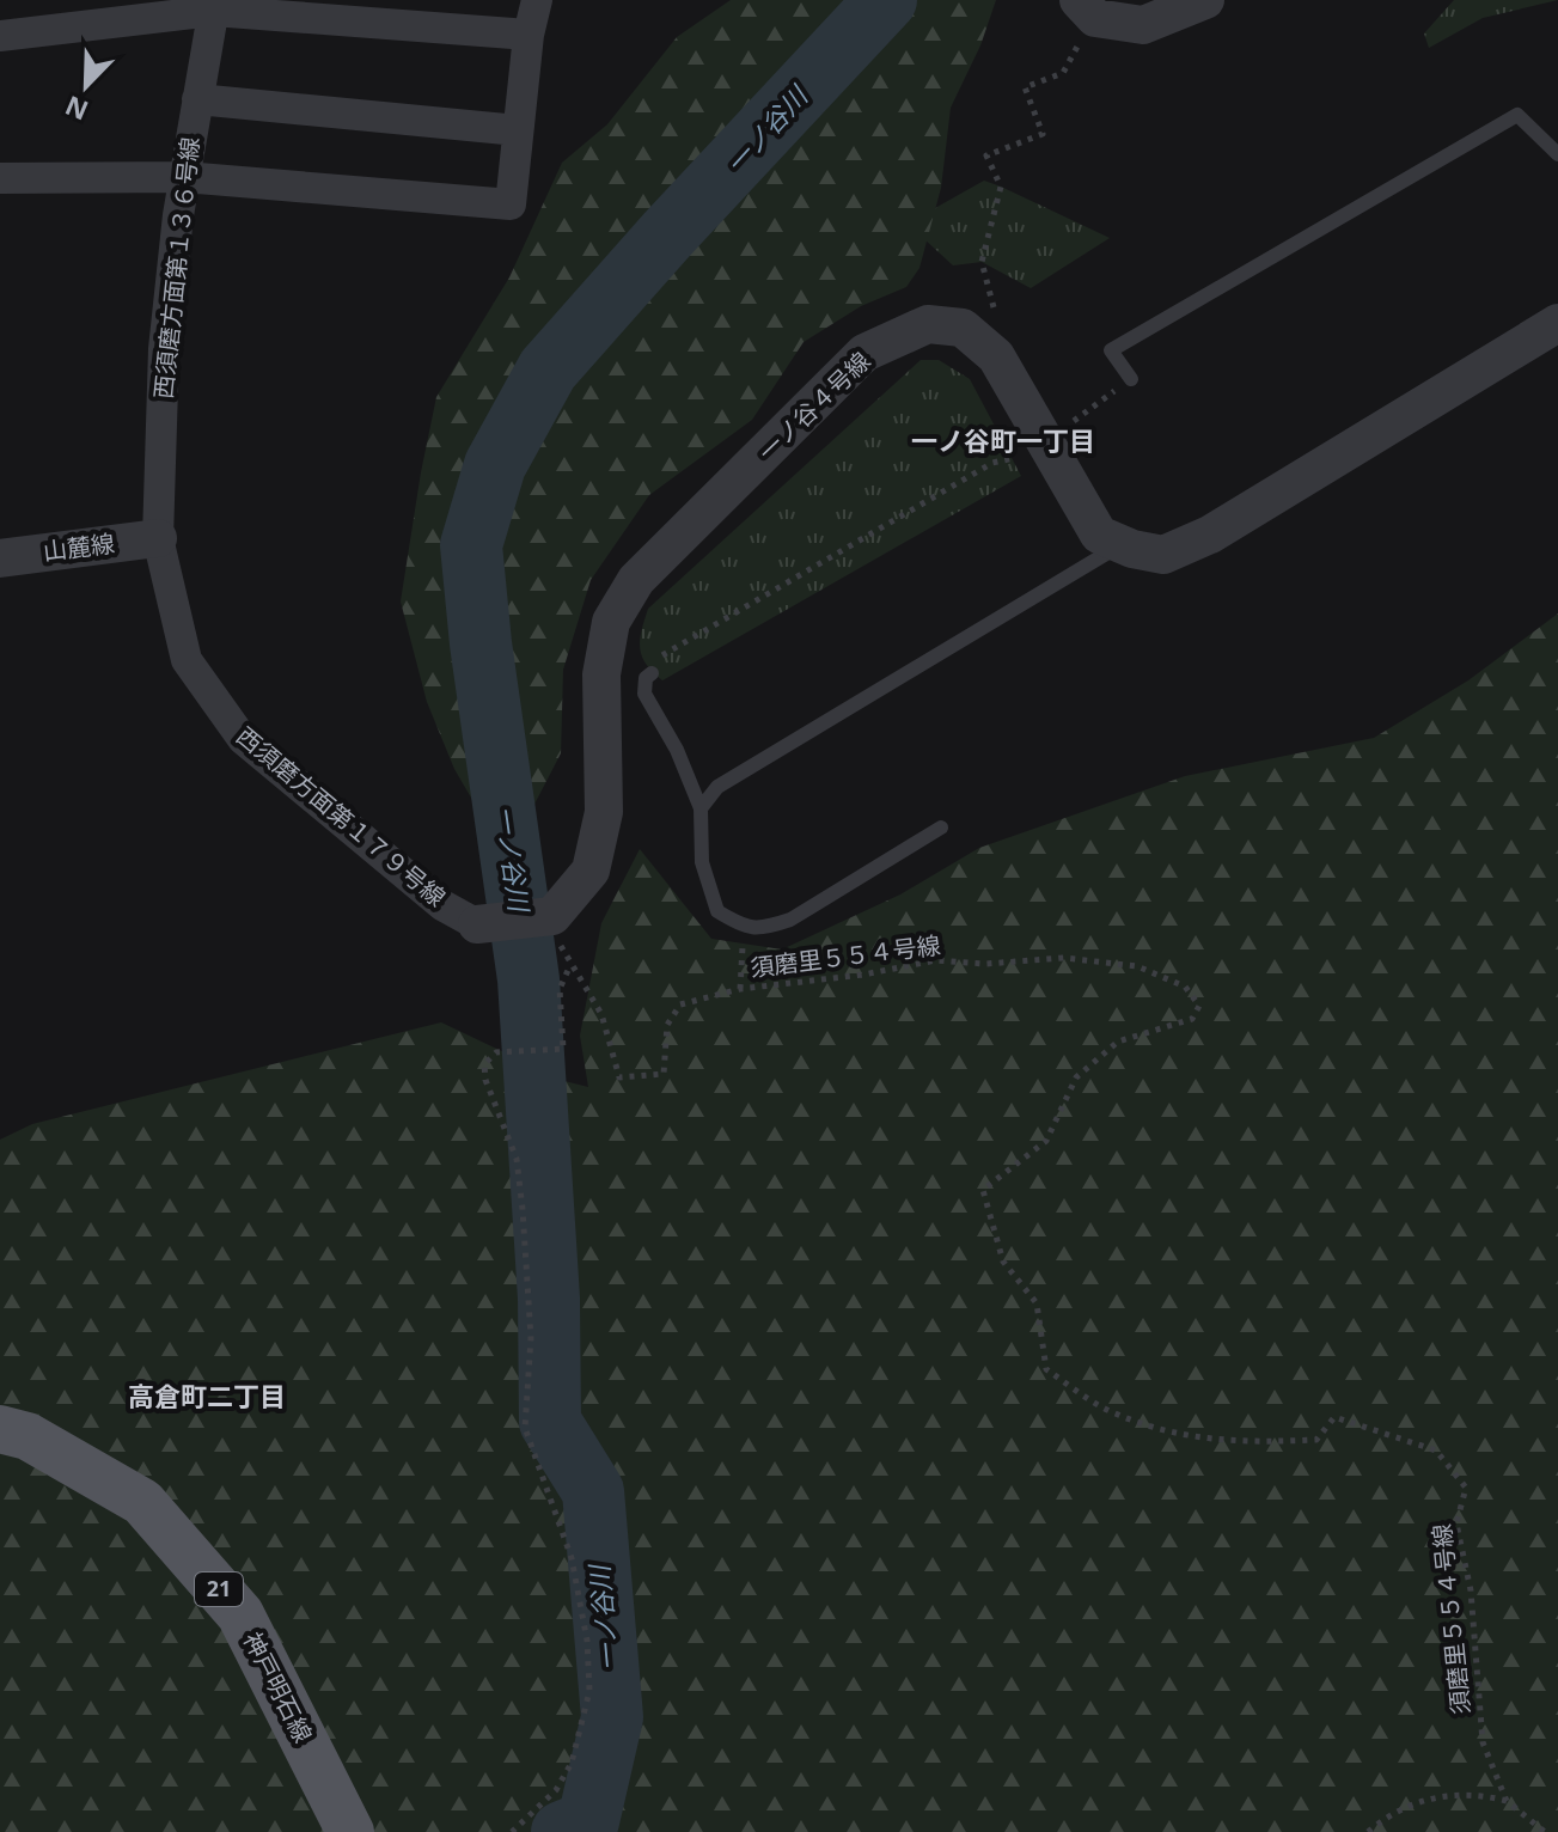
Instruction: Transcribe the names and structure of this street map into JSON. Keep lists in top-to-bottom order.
{
  "streets": {
    "main road": ["21", "神戸明石線"],
    "street": [
      "西須磨方面第１３６号線",
      "一ノ谷４号線",
      "山麓線",
      "西須磨方面第１７９号線"
    ],
    "path": ["須磨里５５４号線"]
  },
  "crossings": [
    ["西須磨方面第１３６号線", "山麓線"],
    ["西須磨方面第１３６号線", "西須磨方面第１７９号線"],
    ["一ノ谷４号線", "須磨里５５４号線"],
    ["山麓線", "西須磨方面第１７９号線"]
  ],
  "districts": ["一ノ谷町一丁目", "高倉町二丁目"],
  "water": ["一ノ谷川"],
  "north": "bottom left"
}
